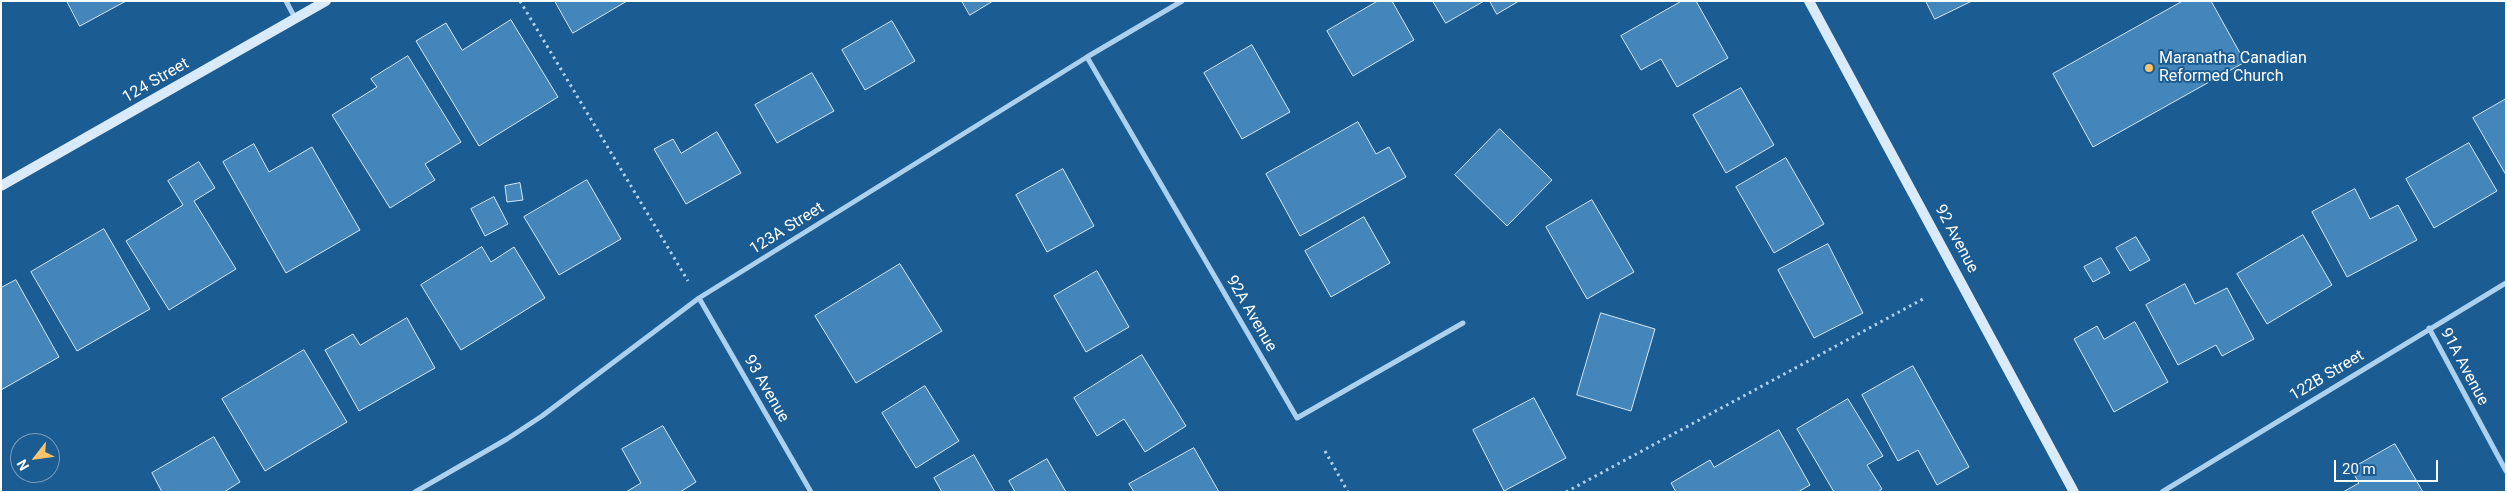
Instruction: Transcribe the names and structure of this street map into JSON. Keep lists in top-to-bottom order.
{
  "streets": {
    "street": [
      "124 Street",
      "123A Street",
      "92 Avenue",
      "92A Avenue",
      "91A Avenue",
      "122B Street",
      "93 Avenue"
    ]
  },
  "crossings": [
    ["123A Street", "92A Avenue"],
    ["123A Street", "93 Avenue"],
    ["91A Avenue", "122B Street"]
  ],
  "places": ["Maranatha Canadian Reformed Church"],
  "scale_bar": "20 m",
  "north": "bottom left"
}
